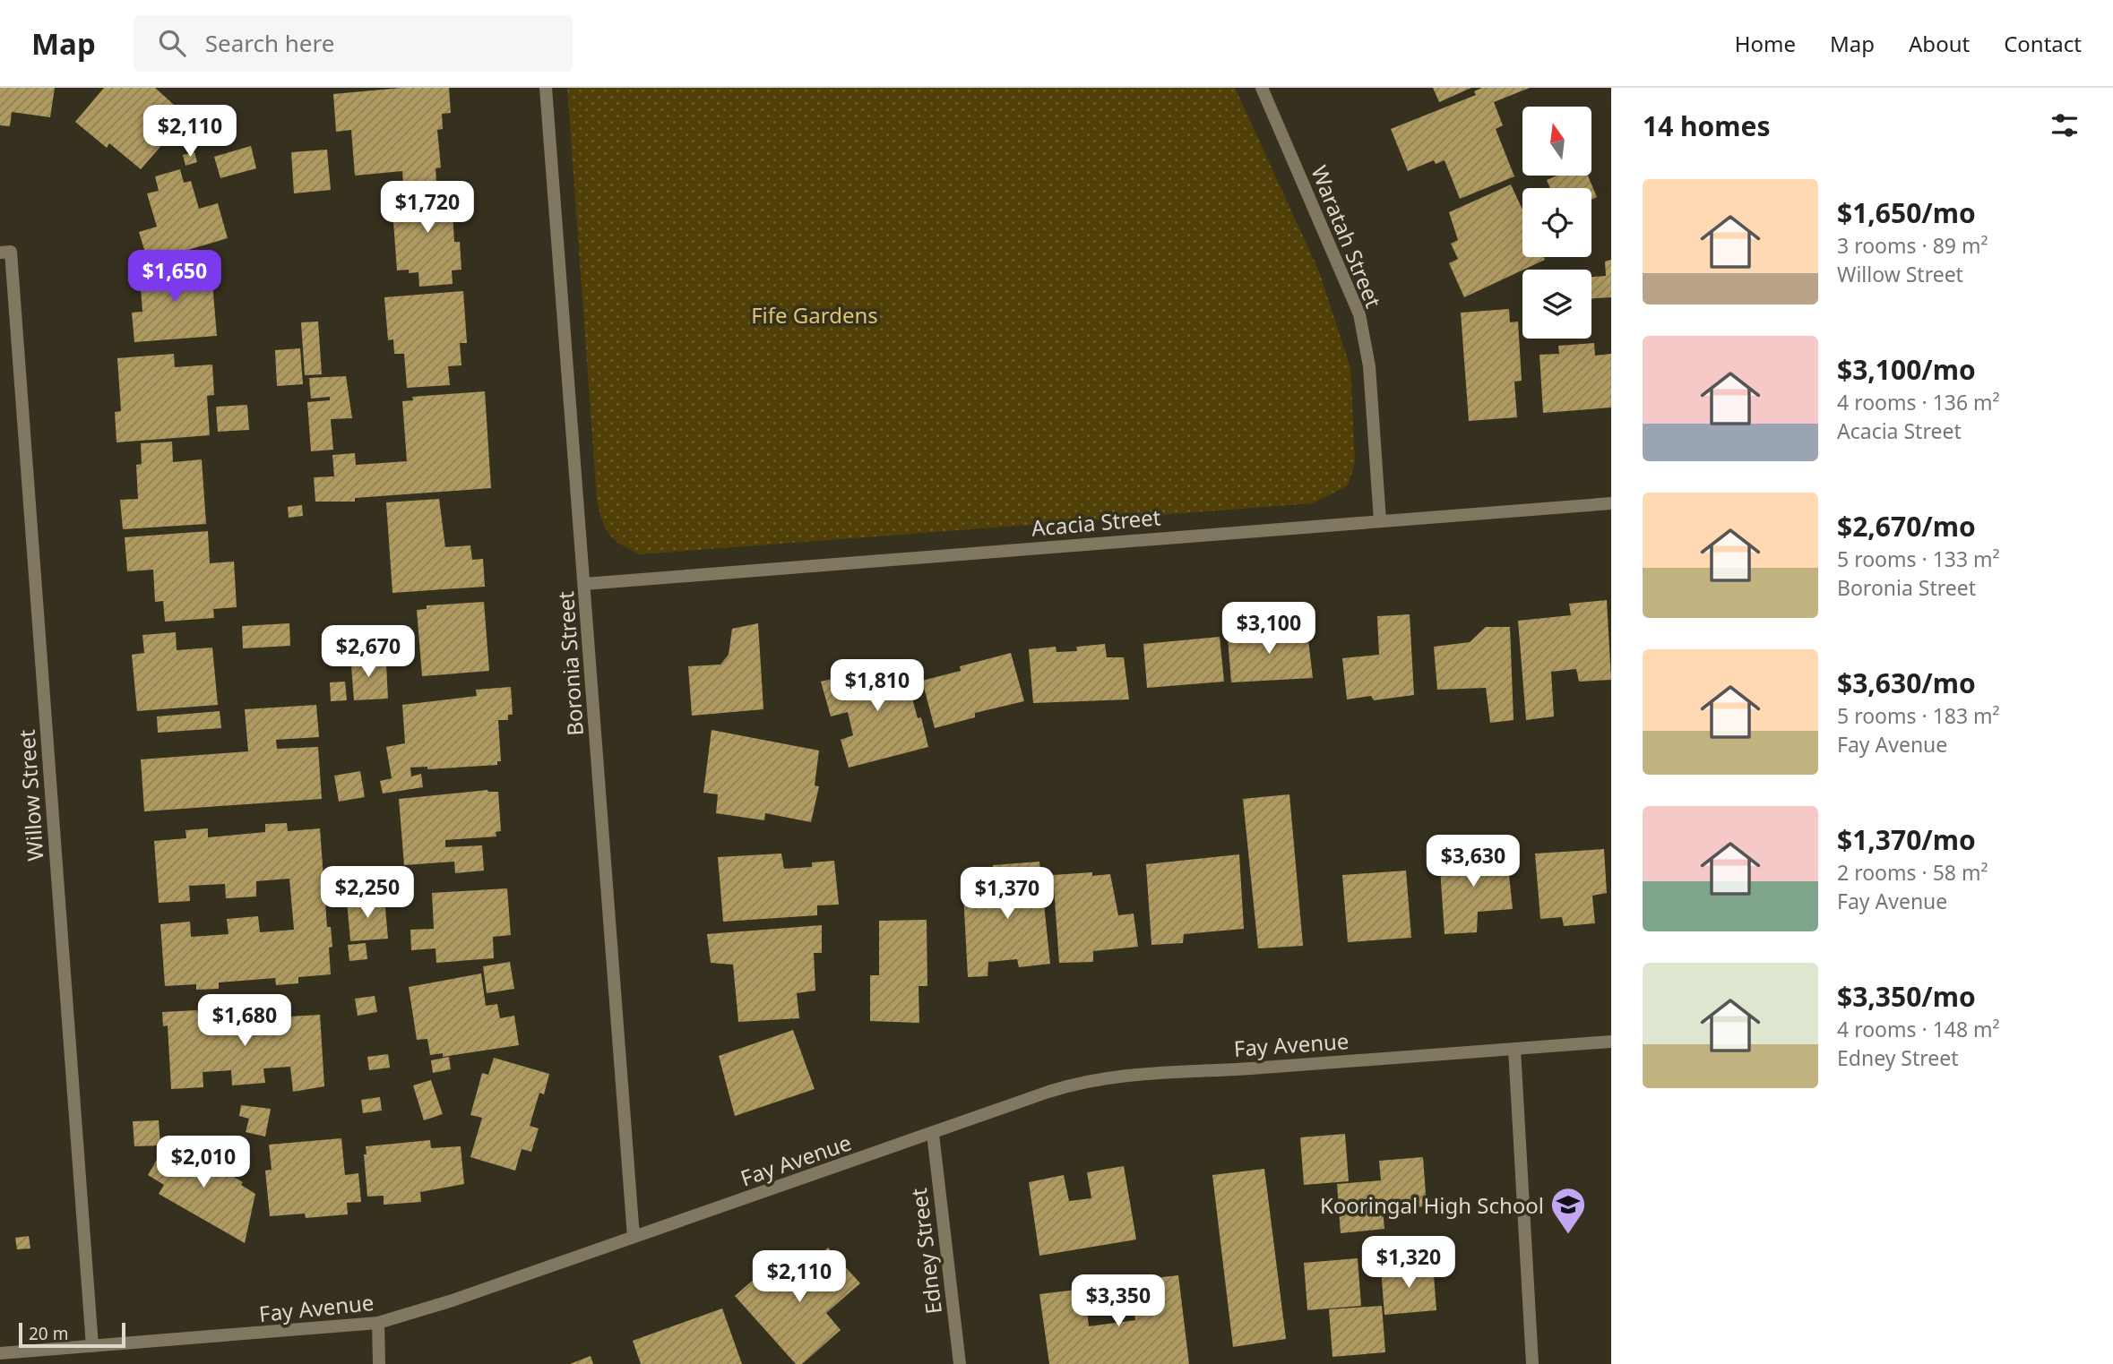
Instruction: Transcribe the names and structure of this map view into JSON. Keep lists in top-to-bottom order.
{
  "streets": {
    "street": [
      "Waratah Street",
      "Acacia Street",
      "Boronia Street",
      "Willow Street",
      "Fay Avenue",
      "Edney Street"
    ]
  },
  "crossings": [
    ["Waratah Street", "Acacia Street"],
    ["Acacia Street", "Boronia Street"],
    ["Boronia Street", "Fay Avenue"],
    ["Willow Street", "Fay Avenue"],
    ["Fay Avenue", "Edney Street"]
  ],
  "parks": ["Fife Gardens"],
  "places": {
    "school or university": ["Kooringal High School"]
  },
  "scale_bar": "20 m",
  "north": "top",
  "page": {
    "header": "Map",
    "search": "Search here",
    "nav": [
      "Home",
      "Map",
      "About",
      "Contact"
    ],
    "heading": "14 homes",
    "price": [
      "$2,110",
      "$1,720",
      "$1,650",
      "$3,100",
      "$2,670",
      "$1,810",
      "$3,630",
      "$2,250",
      "$1,370",
      "$1,680",
      "$2,010",
      "$1,320",
      "$2,110",
      "$3,350"
    ],
    "list": [
      {
        "name": "$1,650/mo",
        "note": "3 rooms · 89 m² · Willow Street"
      },
      {
        "name": "$3,100/mo",
        "note": "4 rooms · 136 m² · Acacia Street"
      },
      {
        "name": "$2,670/mo",
        "note": "5 rooms · 133 m² · Boronia Street"
      },
      {
        "name": "$3,630/mo",
        "note": "5 rooms · 183 m² · Fay Avenue"
      },
      {
        "name": "$1,370/mo",
        "note": "2 rooms · 58 m² · Fay Avenue"
      },
      {
        "name": "$3,350/mo",
        "note": "4 rooms · 148 m² · Edney Street"
      }
    ],
    "scale": "20 m"
  }
}
